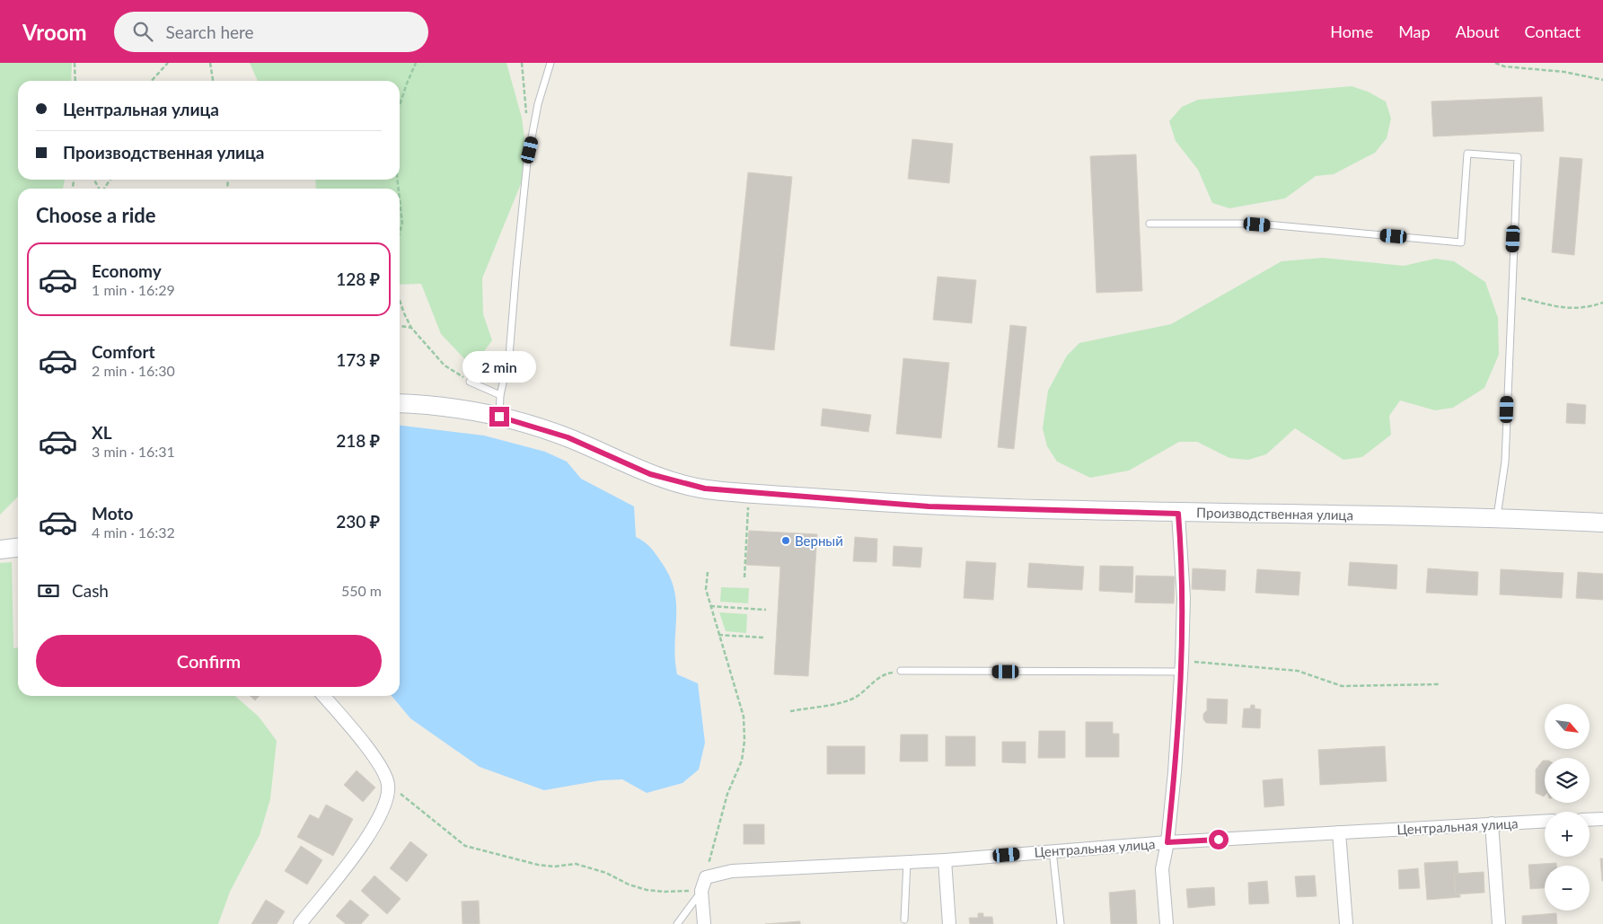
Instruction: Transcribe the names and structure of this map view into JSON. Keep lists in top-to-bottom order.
{
  "streets": {
    "street": ["Производственная улица", "Центральная улица"]
  },
  "places": ["Верный"],
  "north": "bottom right",
  "page": {
    "header": "Vroom",
    "search": "Search here",
    "nav": [
      "Home",
      "Map",
      "About",
      "Contact"
    ],
    "banner": ["Центральная улица", "Производственная улица"],
    "heading": "Choose a ride",
    "list": [
      {
        "name": "Economy",
        "note": "1 min · 16:29",
        "value": "128 ₽"
      },
      {
        "name": "Comfort",
        "note": "2 min · 16:30",
        "value": "173 ₽"
      },
      {
        "name": "XL",
        "note": "3 min · 16:31",
        "value": "218 ₽"
      },
      {
        "name": "Moto",
        "note": "4 min · 16:32",
        "value": "230 ₽"
      }
    ],
    "bubble": "2 min",
    "pay": ["Cash", "550 m"],
    "buttons": "Confirm",
    "map_buttons": ["+", "−"]
  }
}
